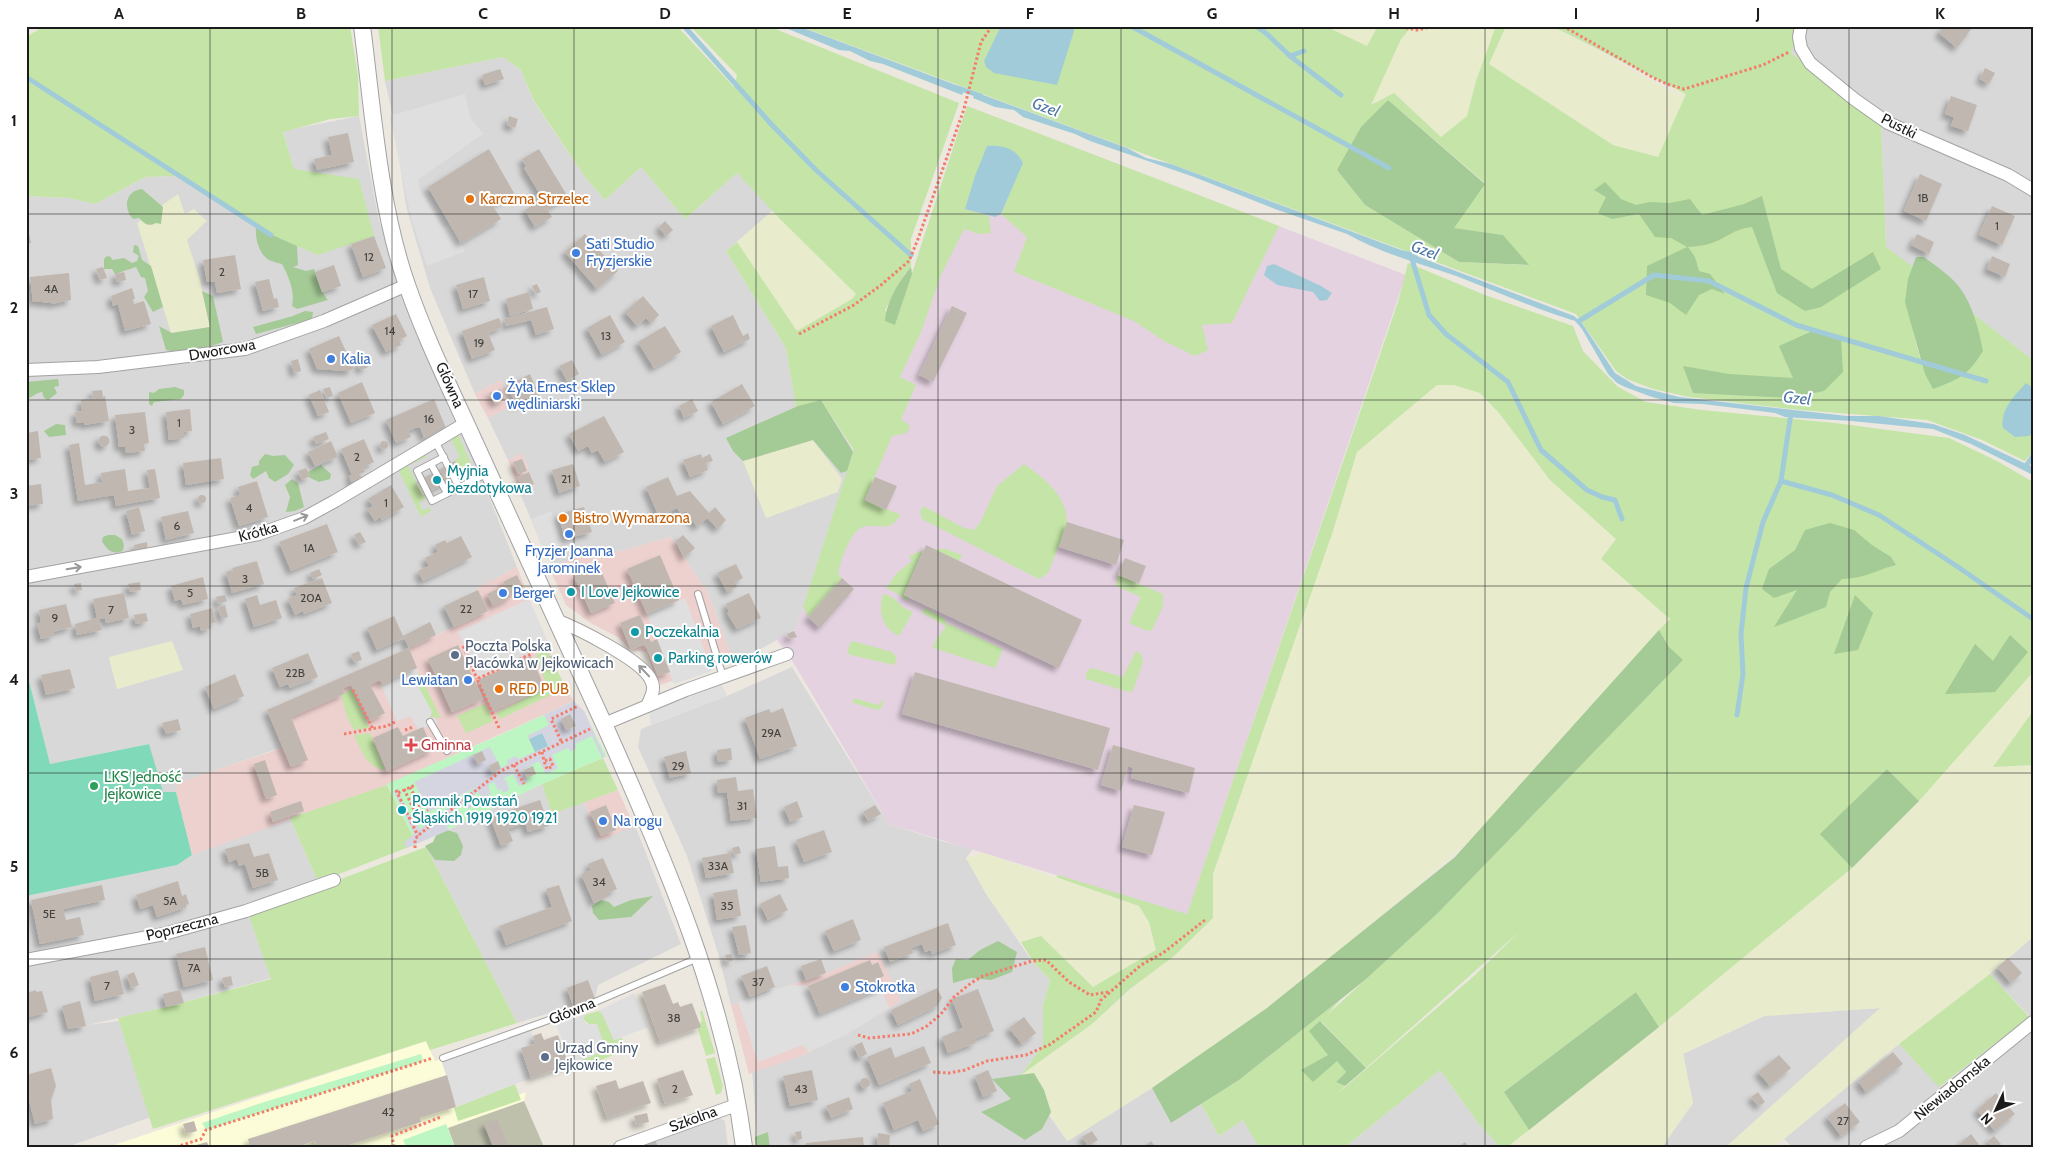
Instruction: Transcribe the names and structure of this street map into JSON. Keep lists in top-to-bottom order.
{
  "streets": {
    "street": [
      "Pustki",
      "Dworcowa",
      "Główna",
      "Krótka",
      "Poprzeczna",
      "Niewiadomska",
      "Szkolna"
    ]
  },
  "crossings": [
    ["Dworcowa", "Główna"],
    ["Główna", "Krótka"],
    ["Główna", "Szkolna"]
  ],
  "one_way": ["Krótka"],
  "water": ["Gzel"],
  "places": {
    "other": [
      "Karczma Strzelec",
      "Sati Studio Fryzjerskie",
      "Kalia",
      "Żyła Ernest Sklep wędliniarski",
      "Myjnia bezdotykowa",
      "Bistro Wymarzona",
      "Fryzjer Joanna Jarominek",
      "I Love Jejkowice",
      "Berger",
      "Poczekalnia",
      "Poczta Polska Placówka w Jejkowicach",
      "Parking rowerów",
      "Lewiatan",
      "RED PUB",
      "LKS Jedność Jejkowice",
      "Pomnik Powstań Śląskich 1919 1920 1921",
      "Na rogu",
      "Stokrotka",
      "Urząd Gminy Jejkowice"
    ],
    "health": ["Gminna"]
  },
  "house_numbers": [
    "1B",
    "1",
    "12",
    "2",
    "4A",
    "17",
    "14",
    "13",
    "19",
    "16",
    "1",
    "3",
    "2",
    "21",
    "1",
    "4",
    "6",
    "1A",
    "3",
    "5",
    "20A",
    "22",
    "7",
    "9",
    "22B",
    "29A",
    "29",
    "31",
    "33A",
    "5B",
    "34",
    "5A",
    "35",
    "5E",
    "7A",
    "37",
    "7",
    "38",
    "2",
    "43",
    "42",
    "27"
  ],
  "north": "bottom left",
  "grid": {
    "columns": [
      "A",
      "B",
      "C",
      "D",
      "E",
      "F",
      "G",
      "H",
      "I",
      "J",
      "K"
    ],
    "rows": [
      "1",
      "2",
      "3",
      "4",
      "5",
      "6"
    ]
  }
}
